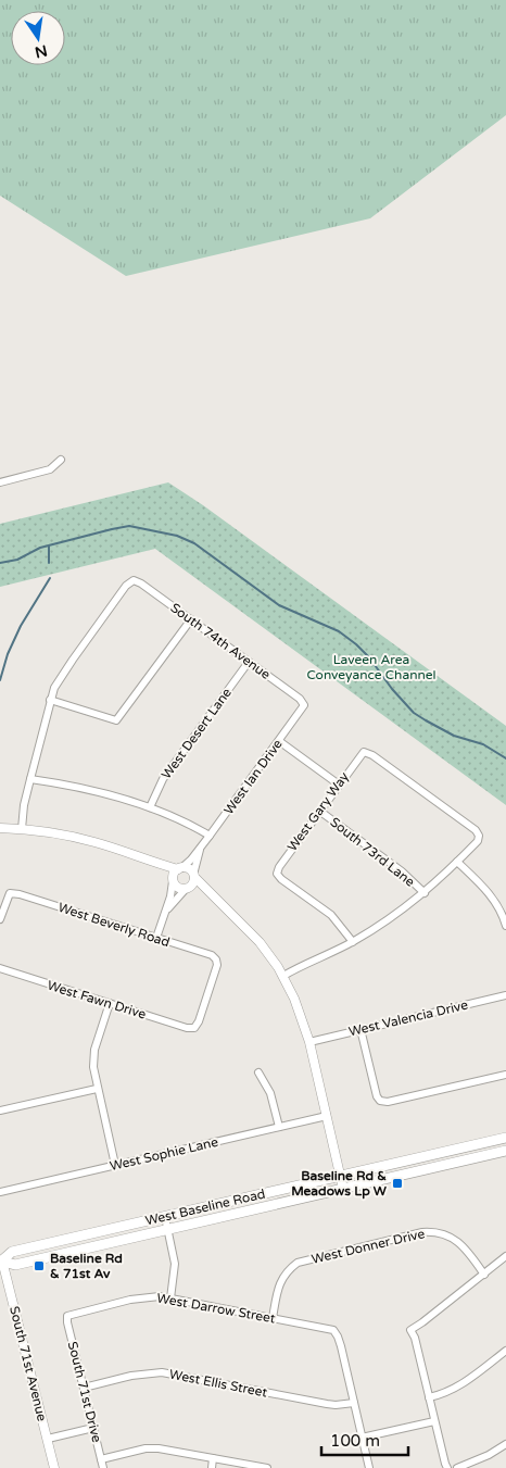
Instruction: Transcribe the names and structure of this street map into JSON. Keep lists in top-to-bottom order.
{
  "streets": {
    "main road": ["West Baseline Road"],
    "street": [
      "South 74th Avenue",
      "West Desert Lane",
      "West Ian Drive",
      "West Gary Way",
      "South 73rd Lane",
      "West Beverly Road",
      "West Fawn Drive",
      "West Valencia Drive",
      "West Sophie Lane",
      "West Donner Drive",
      "West Darrow Street",
      "South 71st Avenue",
      "West Ellis Street",
      "South 71st Drive"
    ]
  },
  "crossings": [
    ["South 74th Avenue", "West Desert Lane"],
    ["South 74th Avenue", "West Ian Drive"],
    ["West Gary Way", "South 73rd Lane"],
    ["West Beverly Road", "West Fawn Drive"],
    ["West Baseline Road", "South 71st Avenue"],
    ["West Donner Drive", "West Darrow Street"],
    ["West Darrow Street", "West Ellis Street"],
    ["West Darrow Street", "South 71st Drive"],
    ["West Ellis Street", "South 71st Drive"]
  ],
  "parks": ["Laveen Area Conveyance Channel"],
  "places": {
    "transit": ["Baseline Rd & Meadows Lp W", "Baseline Rd & 71st Av"]
  },
  "scale_bar": "100 m",
  "north": "bottom"
}
